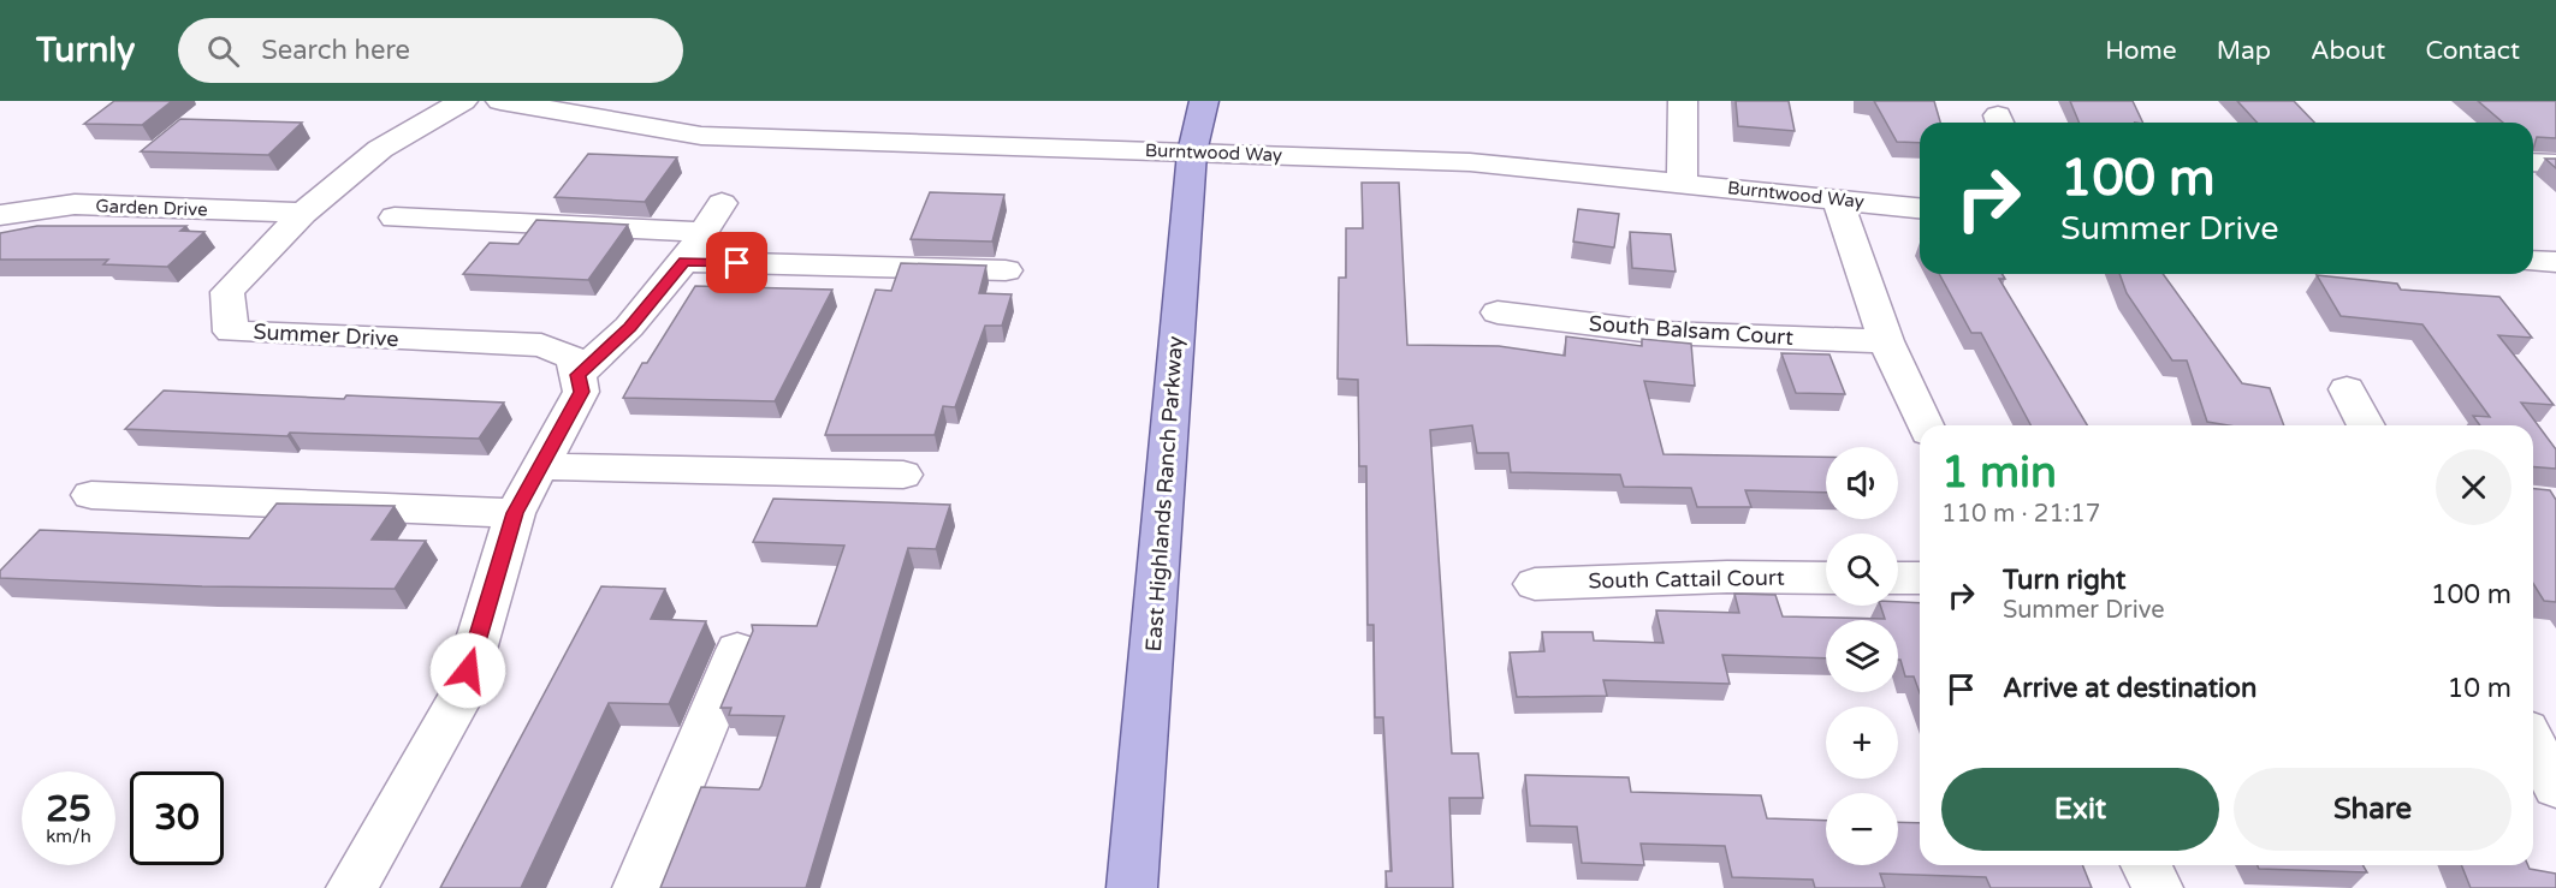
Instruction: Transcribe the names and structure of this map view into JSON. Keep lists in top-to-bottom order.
{
  "streets": {
    "main road": ["East Highlands Ranch Parkway"],
    "street": [
      "Burntwood Way",
      "Garden Drive",
      "South Balsam Court",
      "Summer Drive",
      "South Cattail Court"
    ]
  },
  "crossings": [
    ["Burntwood Way", "East Highlands Ranch Parkway"],
    ["Garden Drive", "Summer Drive"]
  ],
  "page": {
    "header": "Turnly",
    "search": "Search here",
    "nav": [
      "Home",
      "Map",
      "About",
      "Contact"
    ],
    "turn": ["100 m", "Summer Drive"],
    "heading": ["1 min", "110 m · 21:17"],
    "map_buttons": ["+", "−"],
    "list": [
      {
        "name": "Turn right",
        "note": "Summer Drive",
        "value": "100 m"
      },
      {
        "name": "Arrive at destination",
        "value": "10 m"
      }
    ],
    "buttons": ["Exit", "Share"],
    "speed": "25 km/h",
    "limit": "30"
  }
}
